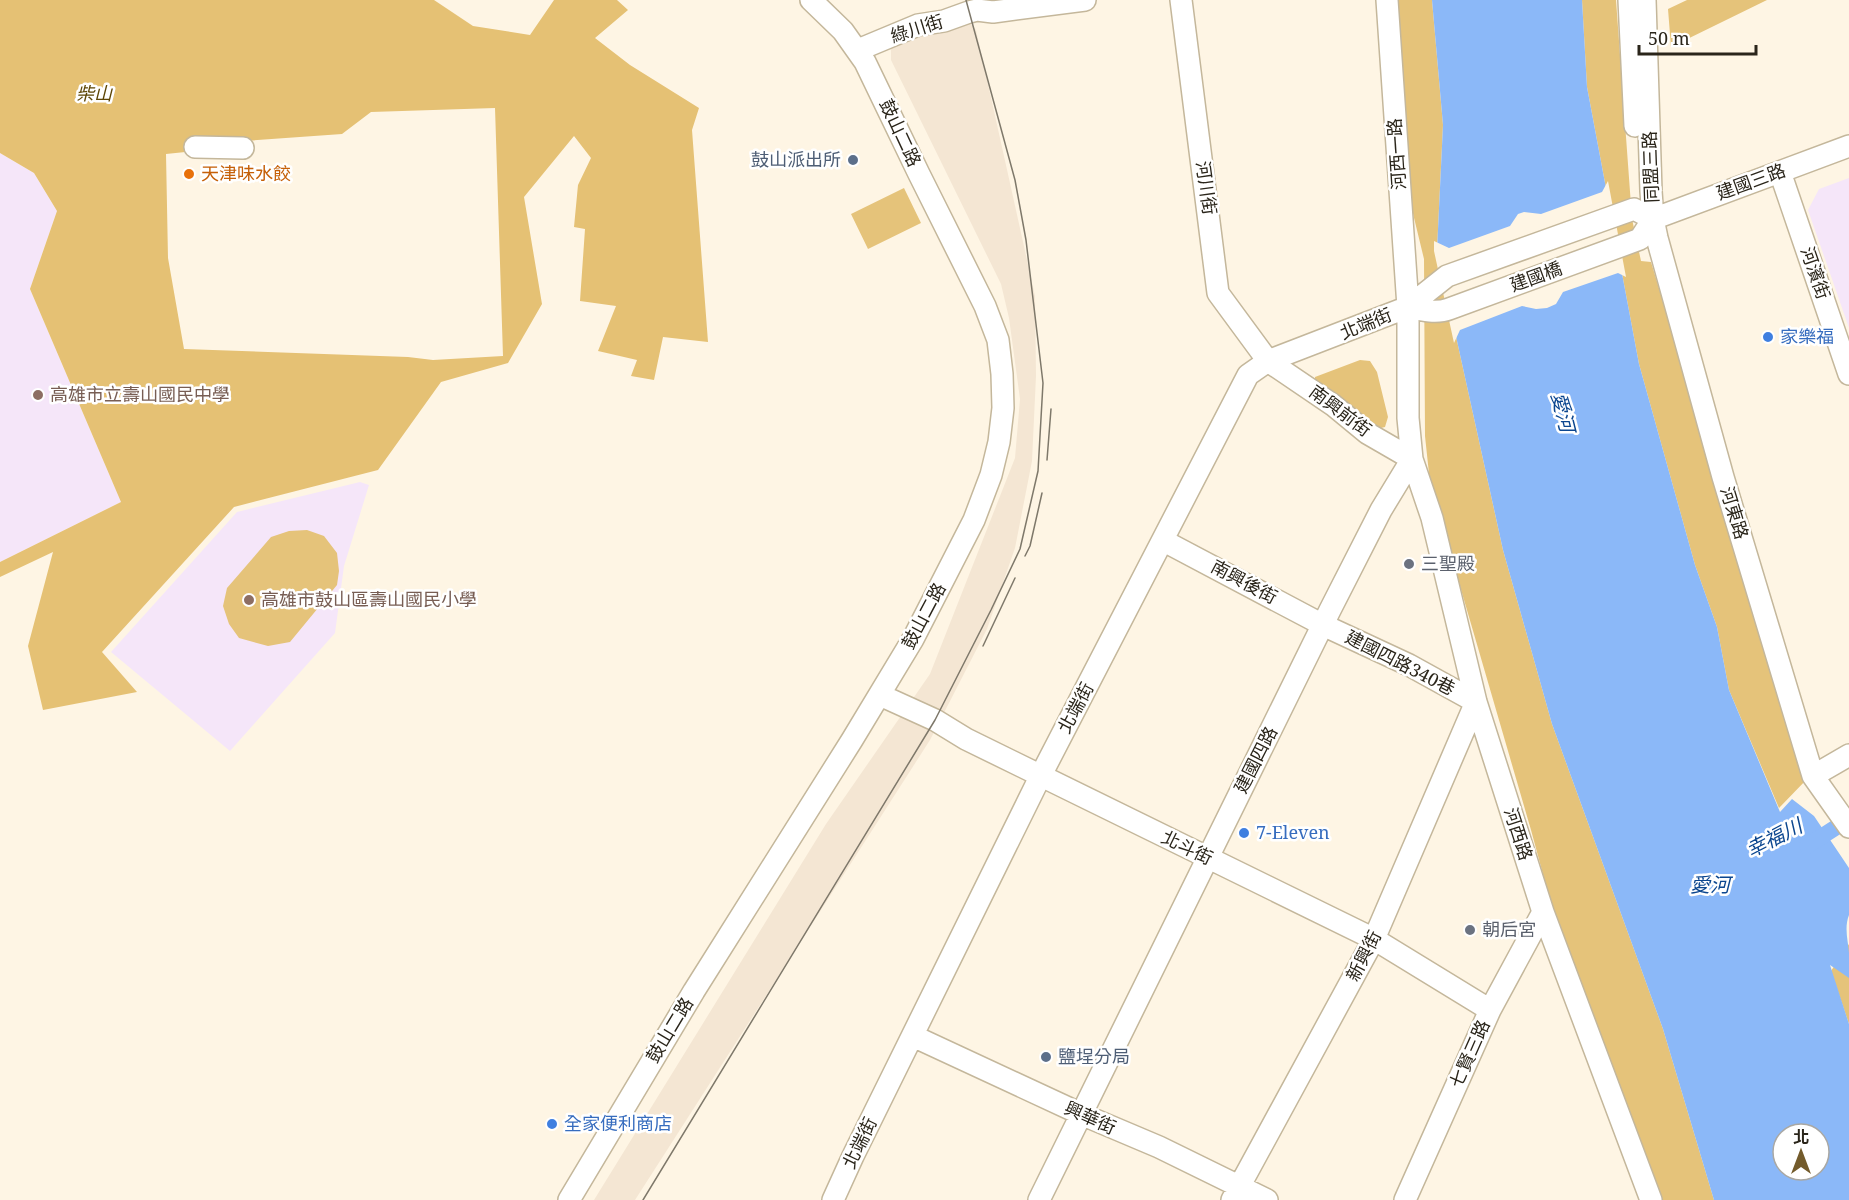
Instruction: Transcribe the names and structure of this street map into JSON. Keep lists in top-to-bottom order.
{
  "streets": {
    "street": [
      "綠川街",
      "鼓山二路",
      "河西一路",
      "同盟三路",
      "建國三路",
      "河川街",
      "河濱街",
      "建國橋",
      "北端街",
      "南興前街",
      "河東路",
      "南興後街",
      "建國四路340巷",
      "建國四路",
      "河西路",
      "北斗街",
      "新興街",
      "七賢三路",
      "興華街"
    ]
  },
  "crossings": [
    ["綠川街", "鼓山二路"],
    ["鼓山二路", "北斗街"],
    ["河西一路", "建國橋"],
    ["河西一路", "北端街"],
    ["同盟三路", "建國三路"],
    ["同盟三路", "建國橋"],
    ["同盟三路", "河東路"],
    ["建國三路", "河濱街"],
    ["建國三路", "建國橋"],
    ["建國三路", "河東路"],
    ["河川街", "北端街"],
    ["河川街", "南興前街"],
    ["建國橋", "北端街"],
    ["建國橋", "河東路"],
    ["北端街", "南興前街"],
    ["北端街", "南興後街"],
    ["北端街", "北斗街"],
    ["北端街", "興華街"],
    ["南興前街", "建國四路"],
    ["南興前街", "河西路"],
    ["南興後街", "建國四路340巷"],
    ["南興後街", "建國四路"],
    ["建國四路340巷", "建國四路"],
    ["建國四路340巷", "河西路"],
    ["建國四路340巷", "新興街"],
    ["建國四路", "河西路"],
    ["建國四路", "北斗街"],
    ["建國四路", "興華街"],
    ["河西路", "新興街"],
    ["河西路", "七賢三路"],
    ["北斗街", "新興街"],
    ["北斗街", "七賢三路"],
    ["新興街", "興華街"]
  ],
  "water": ["愛河", "幸福川"],
  "parks": ["柴山"],
  "places": [
    "鼓山派出所",
    "天津味水餃",
    "家樂福",
    "高雄市立壽山國民中學",
    "三聖殿",
    "高雄市鼓山區壽山國民小學",
    "7-Eleven",
    "朝后宮",
    "鹽埕分局",
    "全家便利商店"
  ],
  "scale_bar": "50 m",
  "north": "top"
}
